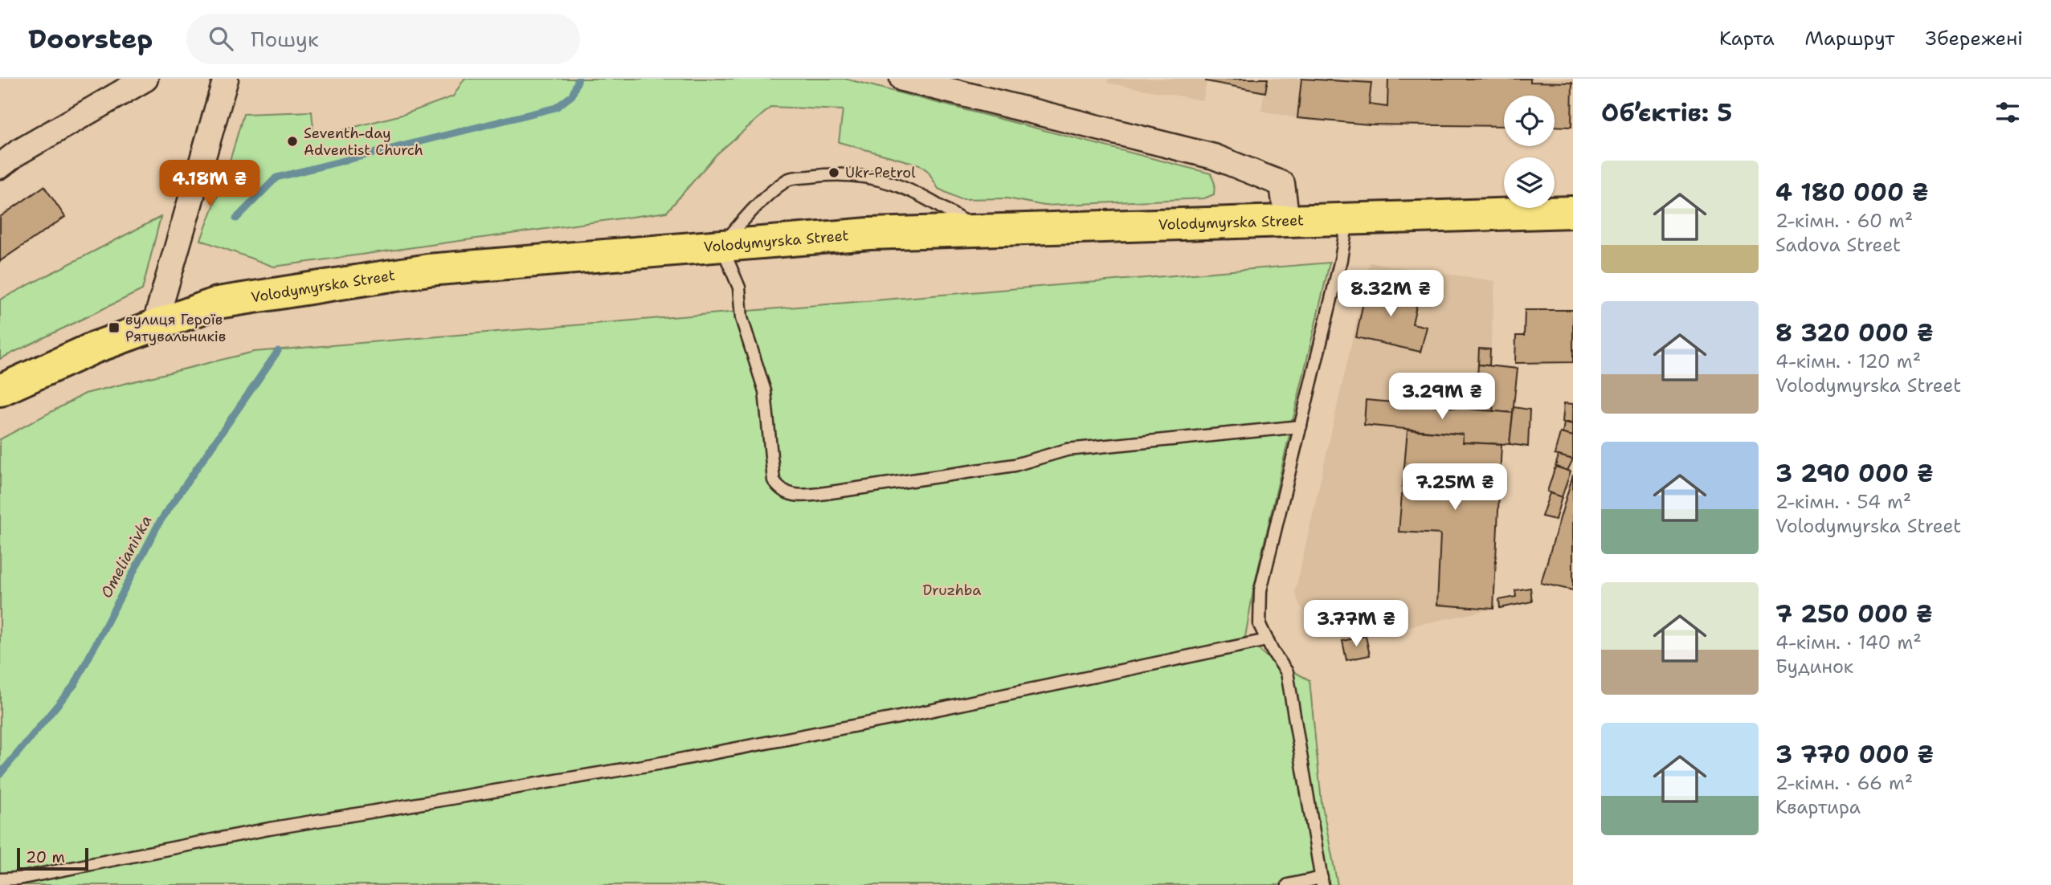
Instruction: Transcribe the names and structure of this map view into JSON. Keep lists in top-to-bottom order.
{
  "streets": {
    "main road": ["Volodymyrska Street"]
  },
  "water": ["Omelianivka"],
  "parks": ["Druzhba"],
  "places": {
    "other": ["Seventh-day Adventist Church", "Ukr-Petrol"],
    "transit": ["вулиця Героїв Рятувальників"]
  },
  "scale_bar": "20 m",
  "page": {
    "header": "Doorstep",
    "search": "Пошук",
    "nav": ["Карта", "Маршрут", "Збережені"],
    "heading": "Об’єктів: 5",
    "list": [
      {
        "name": "4 180 000 ₴",
        "note": "2-кімн. · 60 m² · Sadova Street"
      },
      {
        "name": "8 320 000 ₴",
        "note": "4-кімн. · 120 m² · Volodymyrska Street"
      },
      {
        "name": "3 290 000 ₴",
        "note": "2-кімн. · 54 m² · Volodymyrska Street"
      },
      {
        "name": "7 250 000 ₴",
        "note": "4-кімн. · 140 m² · Будинок"
      },
      {
        "name": "3 770 000 ₴",
        "note": "2-кімн. · 66 m² · Квартира"
      }
    ],
    "price": [
      "4.18M ₴",
      "8.32M ₴",
      "3.29M ₴",
      "7.25M ₴",
      "3.77M ₴"
    ],
    "scale": "20 m"
  }
}
